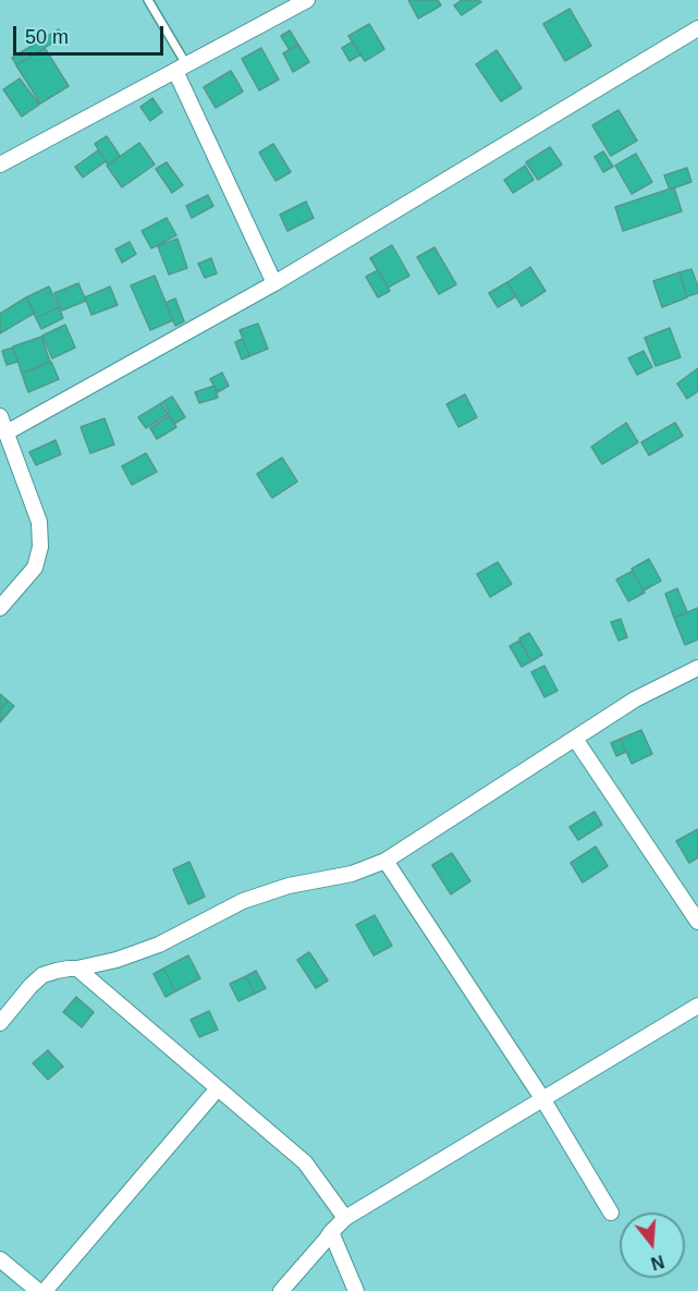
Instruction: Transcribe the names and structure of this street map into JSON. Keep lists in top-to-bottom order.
{
  "scale_bar": "50 m",
  "north": "bottom"
}
